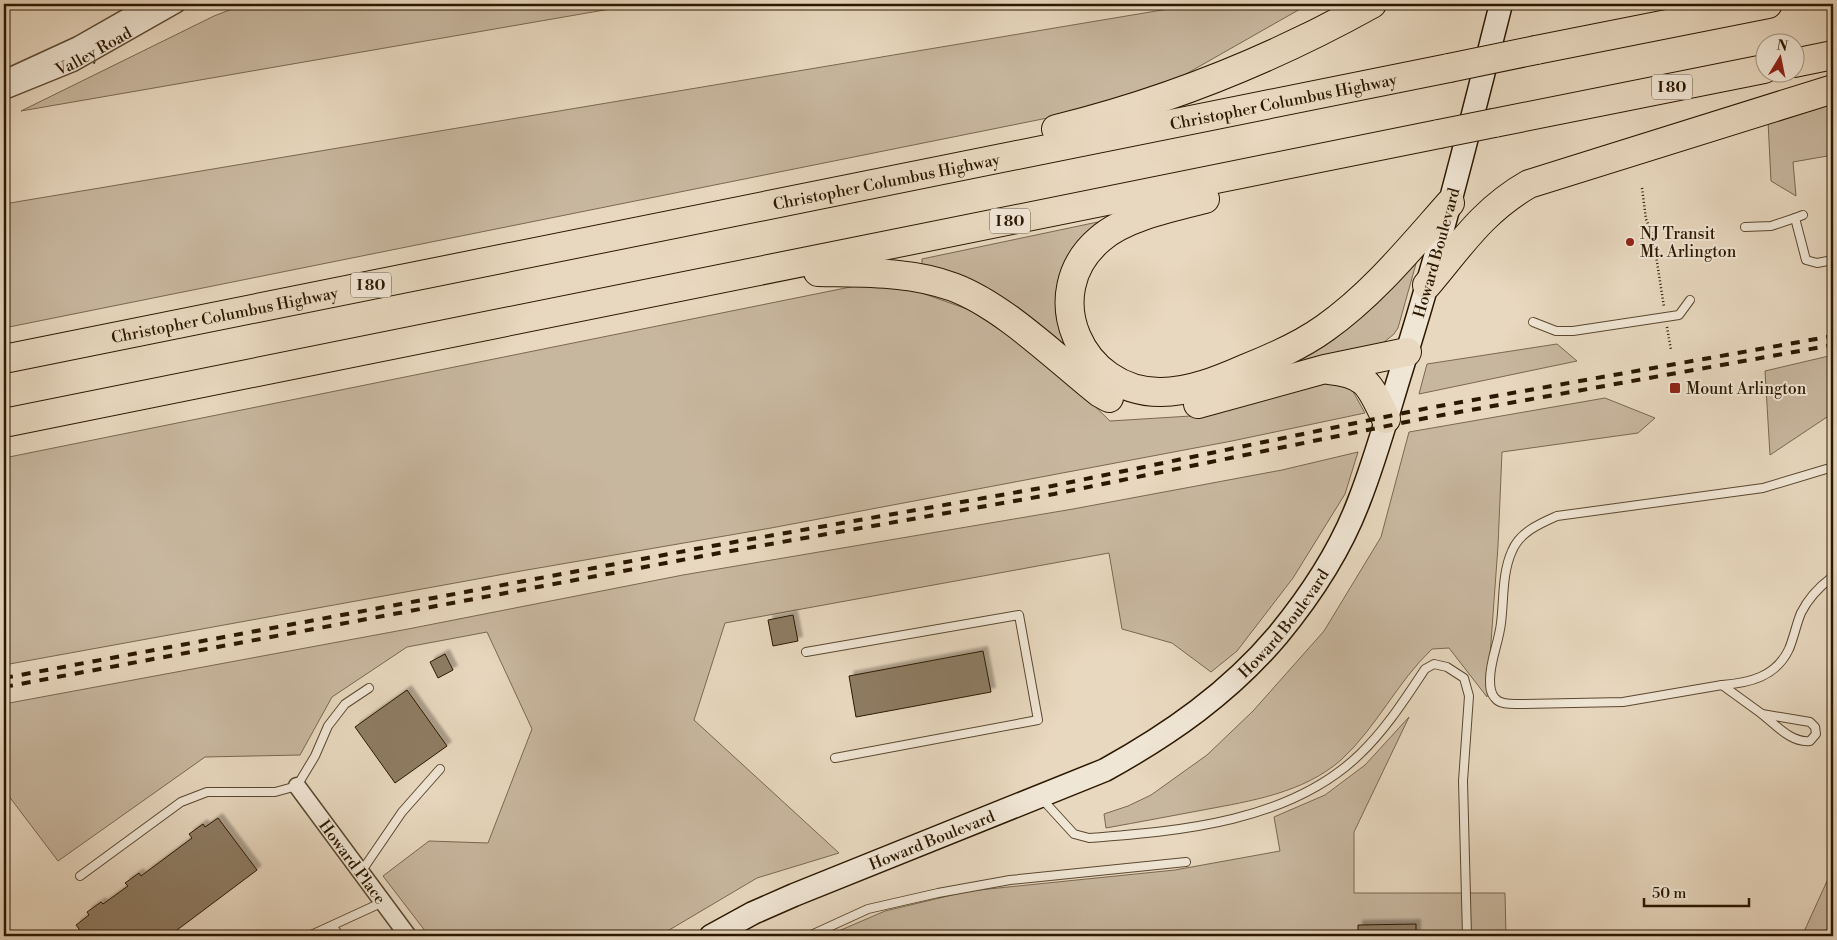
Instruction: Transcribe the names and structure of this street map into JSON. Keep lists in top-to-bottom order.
{
  "streets": {
    "highway": ["I 80", "Christopher Columbus Highway"],
    "main road": ["Howard Boulevard"],
    "street": ["Valley Road", "Howard Place"]
  },
  "places": {
    "other": ["NJ Transit Mt. Arlington"],
    "transit": ["Mount Arlington"]
  },
  "scale_bar": "50 m",
  "north": "top"
}
